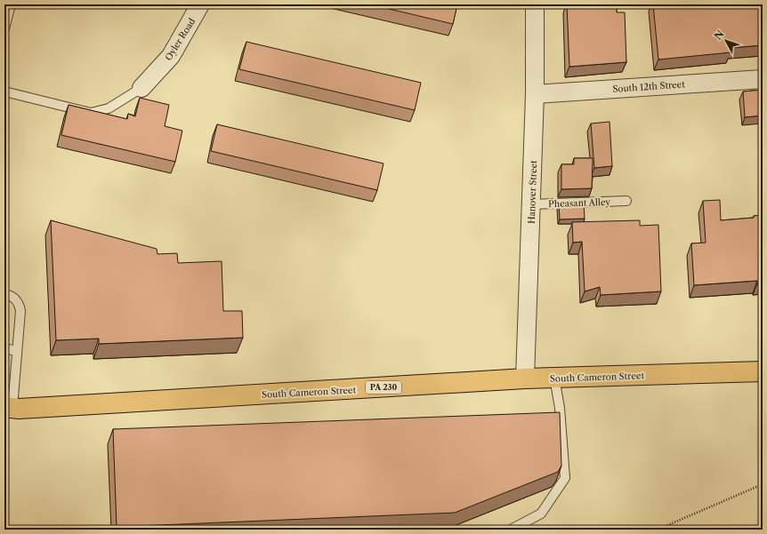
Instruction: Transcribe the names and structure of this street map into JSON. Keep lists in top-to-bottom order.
{
  "streets": {
    "main road": ["South Cameron Street", "PA 230"],
    "street": ["Oyler Road", "South 12th Street", "Hanover Street"],
    "lane": ["Pheasant Alley"]
  },
  "crossings": [
    ["South 12th Street", "Hanover Street"],
    ["Hanover Street", "Pheasant Alley"],
    ["Hanover Street", "South Cameron Street"]
  ],
  "north": "top left"
}
